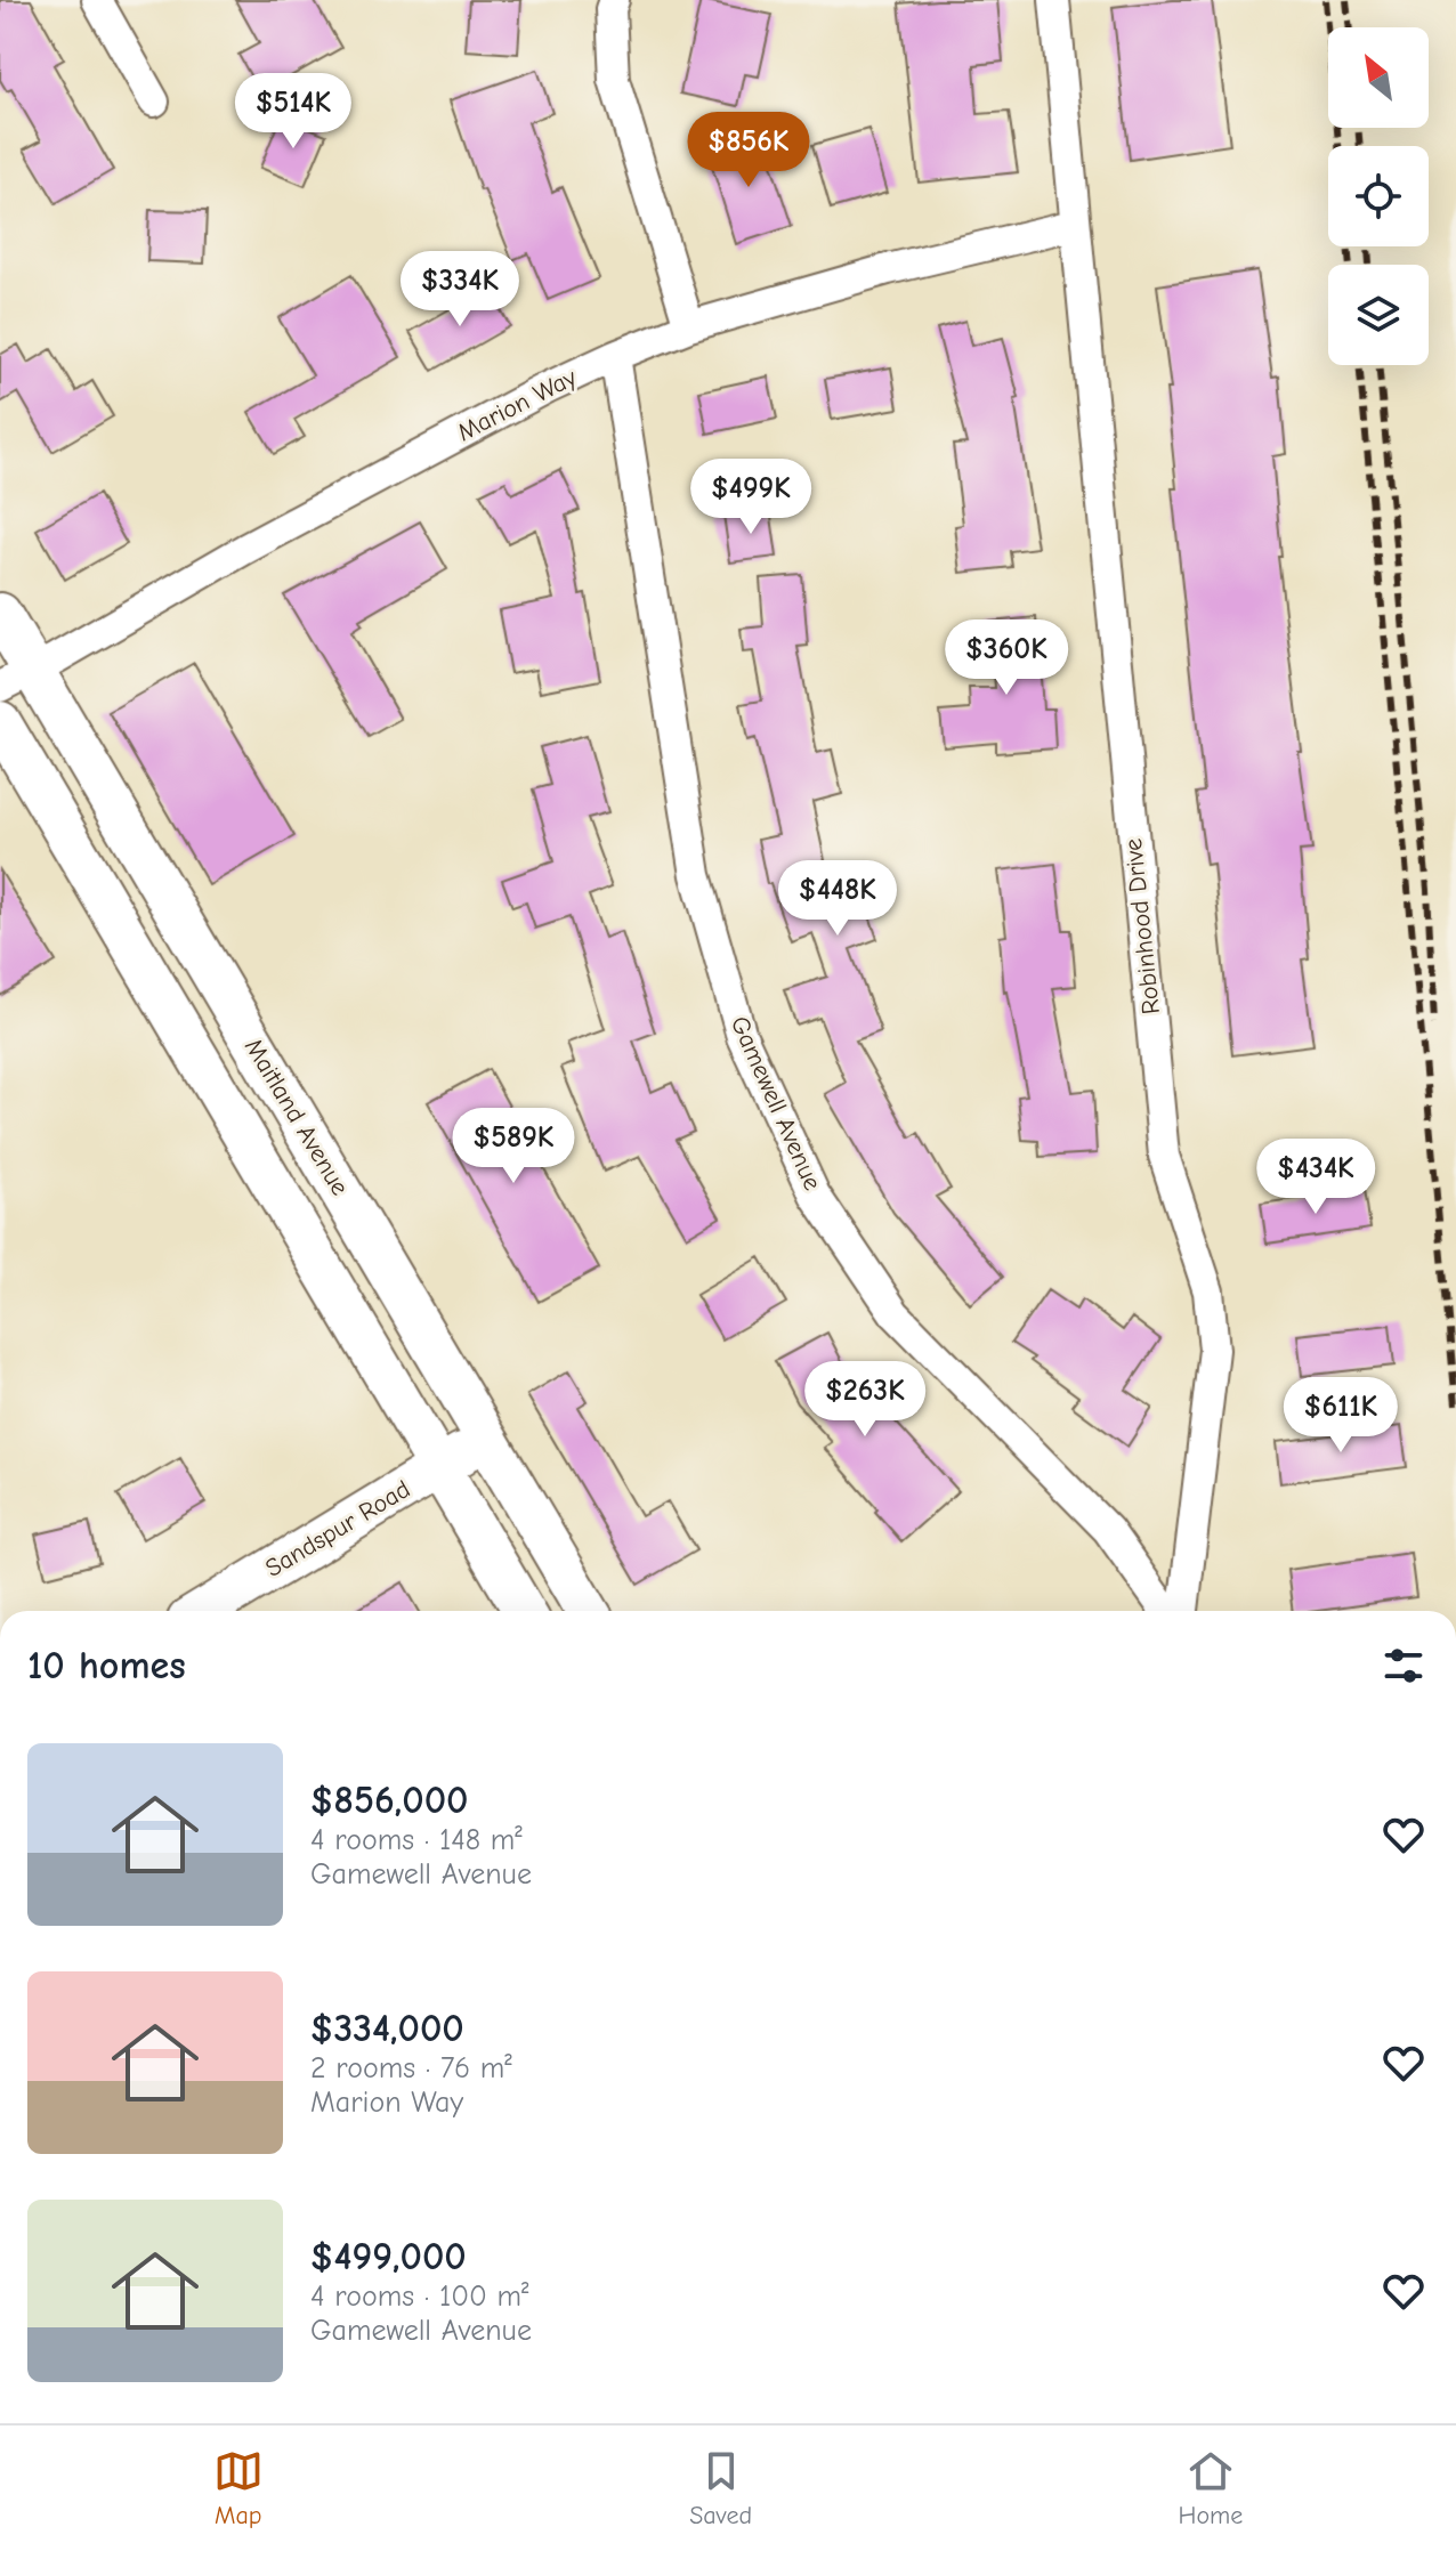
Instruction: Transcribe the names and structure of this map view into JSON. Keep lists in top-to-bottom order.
{
  "streets": {
    "main road": ["Maitland Avenue", "Sandspur Road"],
    "street": ["Marion Way", "Robinhood Drive", "Gamewell Avenue"]
  },
  "crossings": [
    ["Marion Way", "Robinhood Drive"],
    ["Marion Way", "Gamewell Avenue"],
    ["Marion Way", "Maitland Avenue"],
    ["Maitland Avenue", "Sandspur Road"]
  ],
  "north": "top left",
  "page": {
    "price": [
      "$514K",
      "$856K",
      "$334K",
      "$499K",
      "$360K",
      "$448K",
      "$589K",
      "$434K",
      "$263K",
      "$611K"
    ],
    "heading": "10 homes",
    "list": [
      {
        "name": "$856,000",
        "note": "4 rooms · 148 m² · Gamewell Avenue"
      },
      {
        "name": "$334,000",
        "note": "2 rooms · 76 m² · Marion Way"
      },
      {
        "name": "$499,000",
        "note": "4 rooms · 100 m² · Gamewell Avenue"
      }
    ],
    "tabs": ["Map", "Saved", "Home"]
  }
}
